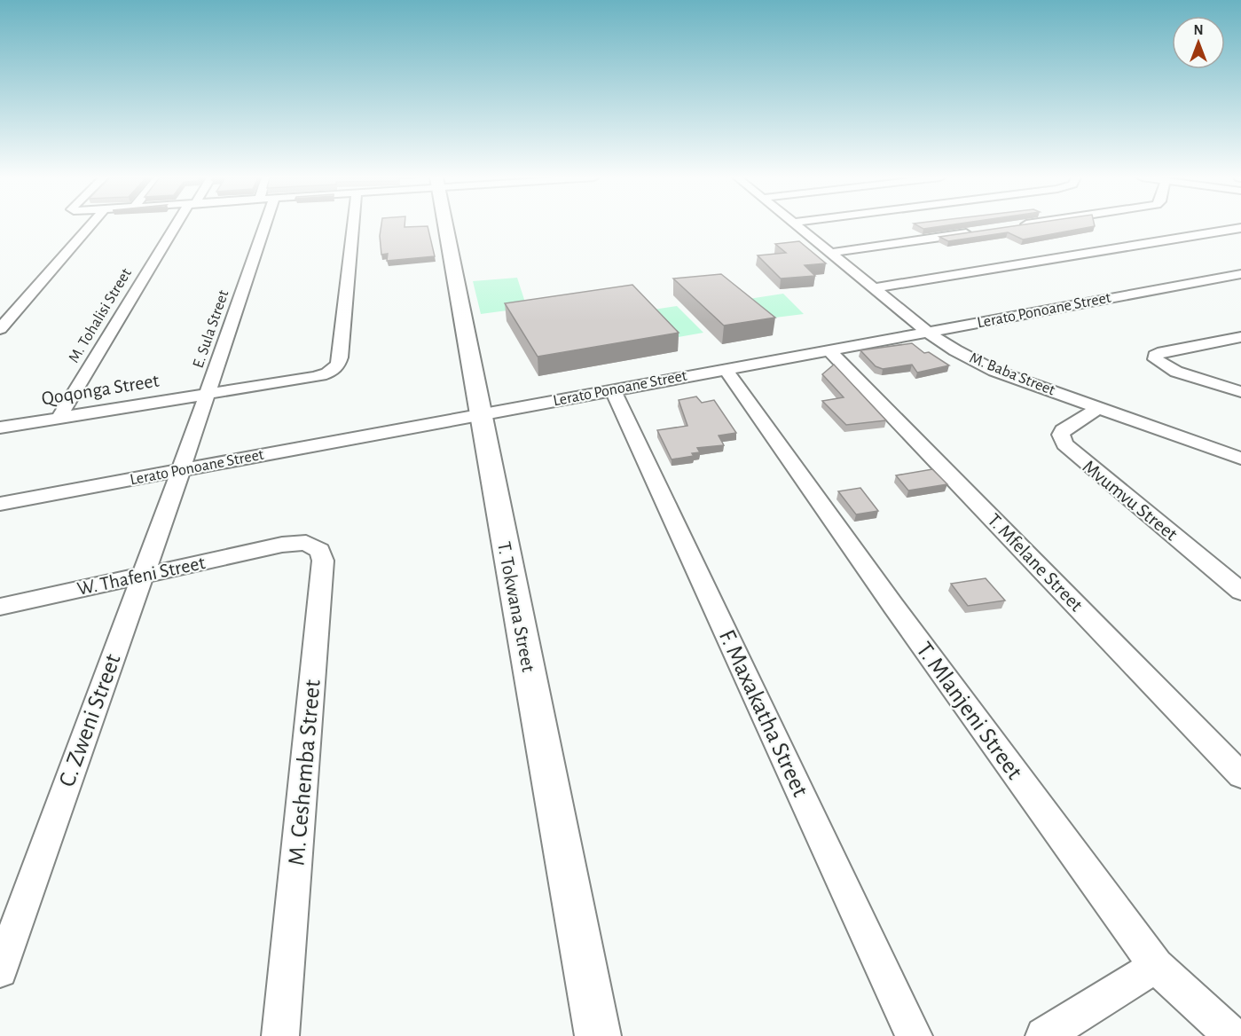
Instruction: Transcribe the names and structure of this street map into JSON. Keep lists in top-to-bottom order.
{
  "streets": {
    "street": [
      "Lerato Ponoane Street",
      "M. Tohalisi Street",
      "E. Sula Street",
      "M. Baba Street",
      "Qoqonga Street",
      "Mvumvu Street",
      "T. Mfelane Street",
      "W. Thafeni Street",
      "T. Tokwana Street",
      "T. Mlanjeni Street",
      "F. Maxakatha Street",
      "C. Zweni Street",
      "M. Ceshemba Street"
    ]
  },
  "crossings": [
    ["Lerato Ponoane Street", "E. Sula Street"],
    ["Lerato Ponoane Street", "M. Baba Street"],
    ["Lerato Ponoane Street", "T. Mfelane Street"],
    ["Lerato Ponoane Street", "T. Tokwana Street"],
    ["Lerato Ponoane Street", "T. Mlanjeni Street"],
    ["Lerato Ponoane Street", "F. Maxakatha Street"],
    ["Lerato Ponoane Street", "C. Zweni Street"],
    ["M. Tohalisi Street", "Qoqonga Street"],
    ["E. Sula Street", "Qoqonga Street"],
    ["E. Sula Street", "C. Zweni Street"],
    ["M. Baba Street", "Mvumvu Street"],
    ["W. Thafeni Street", "C. Zweni Street"],
    ["W. Thafeni Street", "M. Ceshemba Street"]
  ],
  "north": "top"
}
